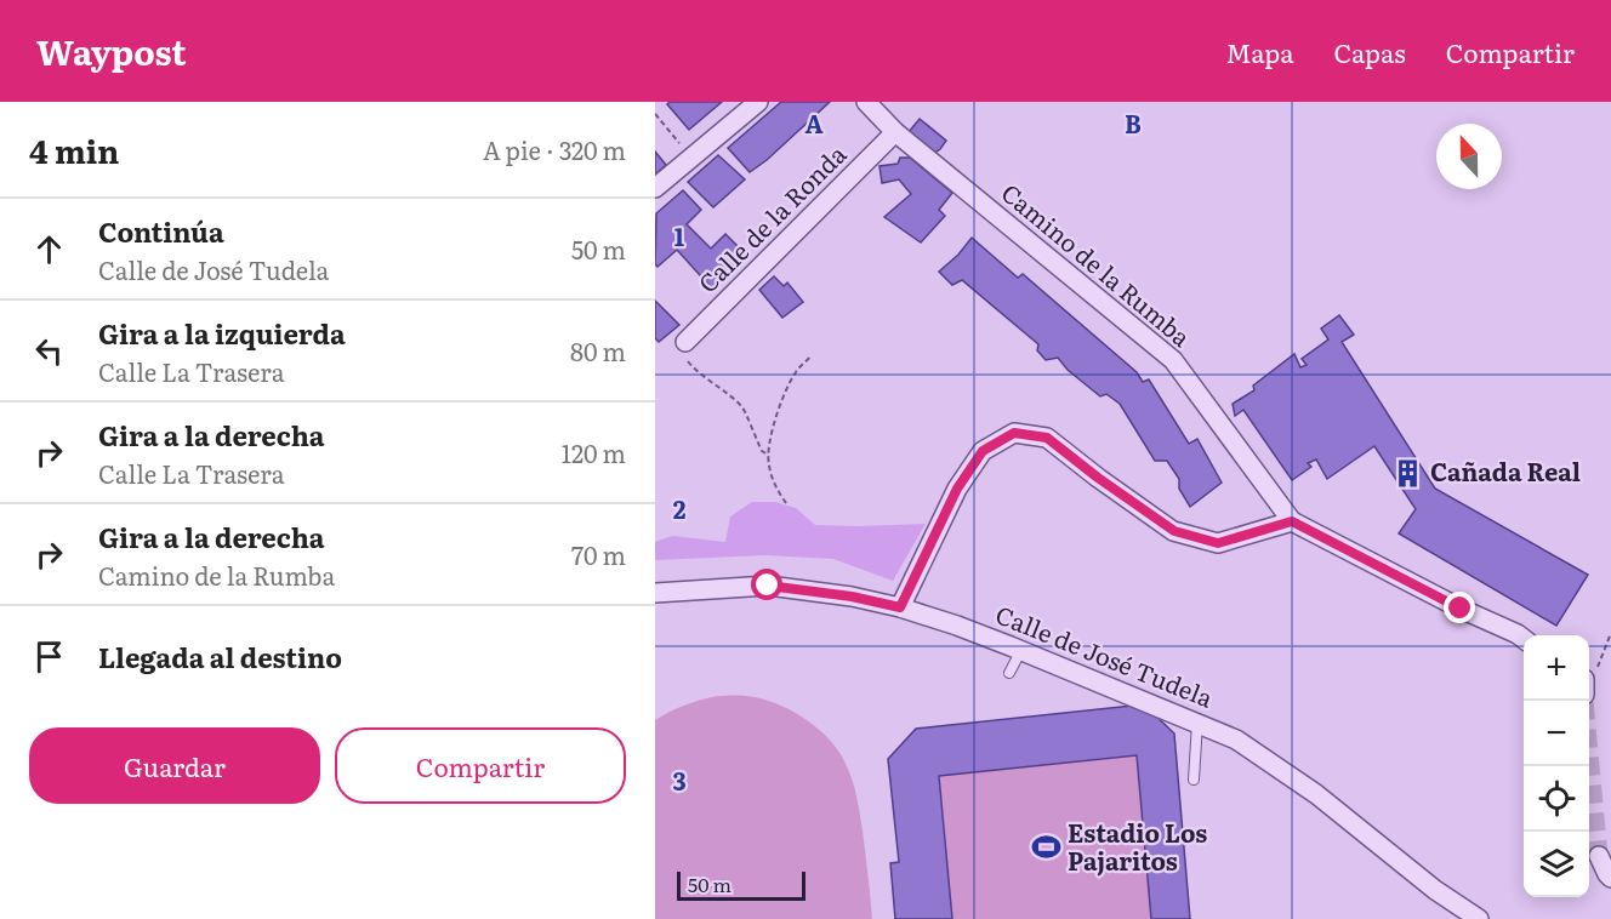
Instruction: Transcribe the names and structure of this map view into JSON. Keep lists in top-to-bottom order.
{
  "streets": {
    "street": ["Calle de la Ronda", "Camino de la Rumba", "Calle de José Tudela"]
  },
  "crossings": [
    ["Calle de la Ronda", "Camino de la Rumba"]
  ],
  "places": {
    "building": ["Cañada Real"],
    "sports": ["Estadio Los Pajaritos"]
  },
  "scale_bar": "50 m",
  "north": "top",
  "page": {
    "header": "Waypost",
    "nav": ["Mapa", "Capas", "Compartir"],
    "heading": ["4 min", "A pie · 320 m"],
    "list": [
      ["Continúa", "Calle de José Tudela", "50 m"],
      ["Gira a la izquierda", "Calle La Trasera", "80 m"],
      ["Gira a la derecha", "Calle La Trasera", "120 m"],
      ["Gira a la derecha", "Camino de la Rumba", "70 m"],
      "Llegada al destino"
    ],
    "map_buttons": ["+", "−"],
    "buttons": ["Guardar", "Compartir"],
    "scale": "50 m"
  },
  "grid": {
    "columns": ["A", "B"],
    "rows": ["1", "2", "3"]
  }
}
